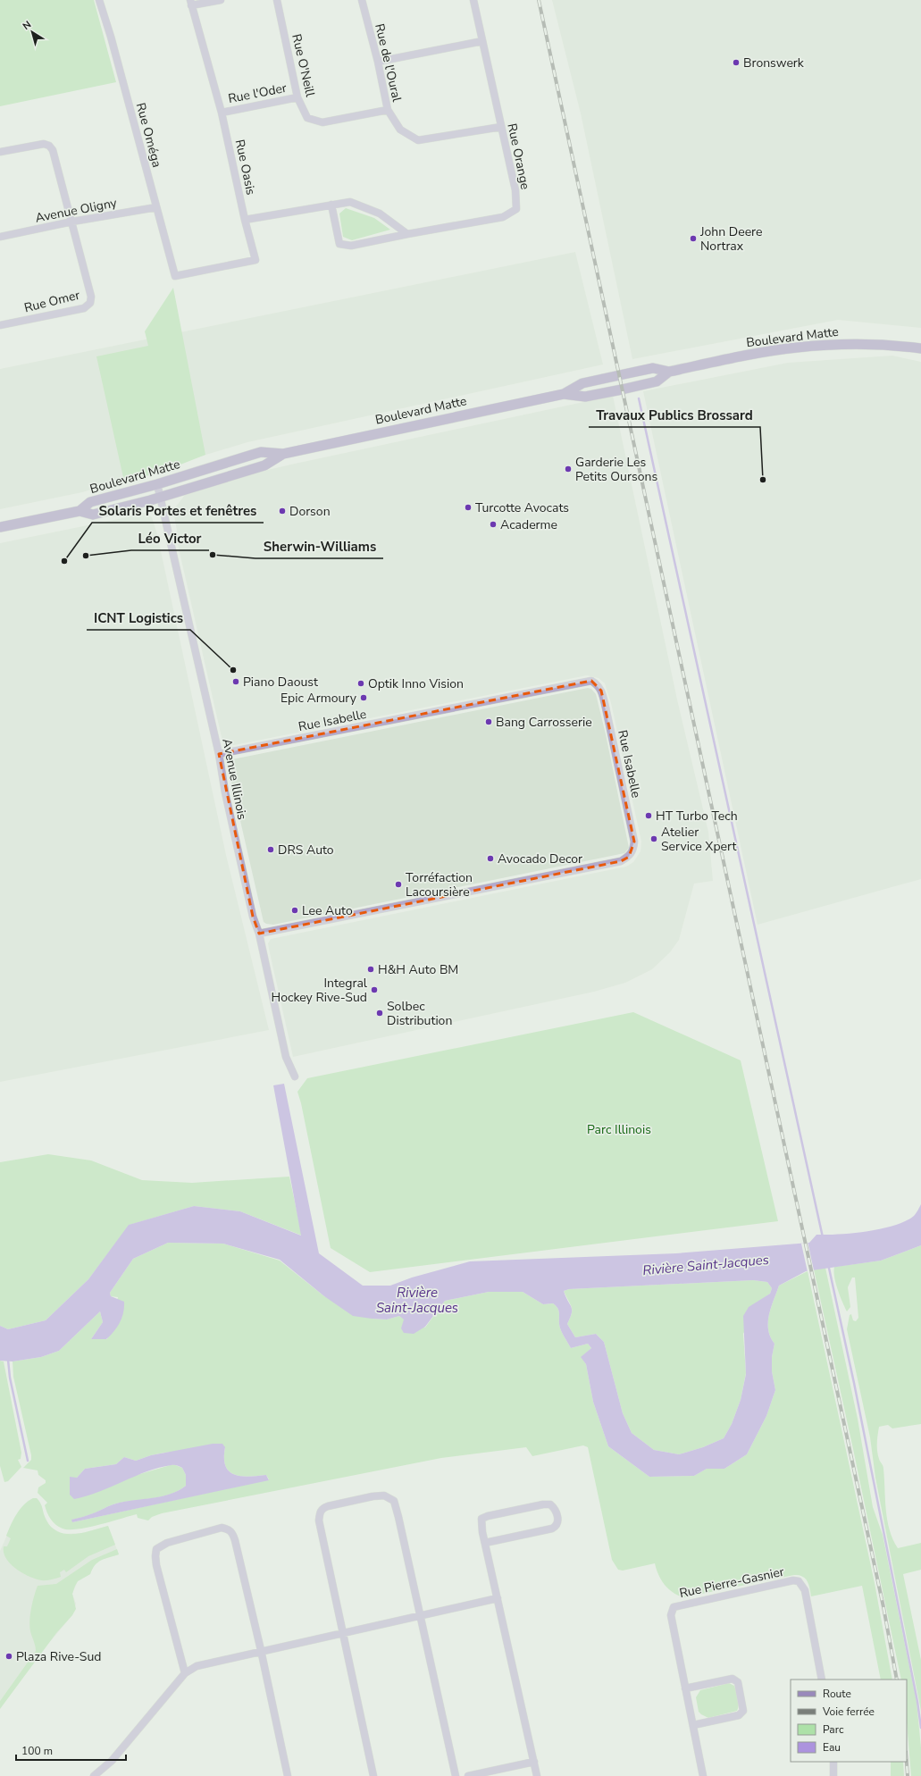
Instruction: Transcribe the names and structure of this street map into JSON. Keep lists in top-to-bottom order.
{
  "streets": {
    "main road": ["Boulevard Matte"],
    "street": [
      "Rue de l'Oural",
      "Rue O'Neill",
      "Rue l'Oder",
      "Rue Oméga",
      "Rue Orange",
      "Rue Oasis",
      "Avenue Oligny",
      "Rue Omer",
      "Rue Isabelle",
      "Avenue Illinois",
      "Rue Pierre-Gasnier"
    ]
  },
  "crossings": [
    ["Rue de l'Oural", "Rue O'Neill"],
    ["Rue de l'Oural", "Rue Orange"],
    ["Rue O'Neill", "Rue l'Oder"],
    ["Rue l'Oder", "Rue Oasis"],
    ["Rue Oméga", "Rue Oasis"],
    ["Rue Oméga", "Avenue Oligny"],
    ["Avenue Oligny", "Rue Omer"],
    ["Boulevard Matte", "Avenue Illinois"],
    ["Rue Isabelle", "Avenue Illinois"]
  ],
  "water": ["Rivière Saint-Jacques"],
  "parks": ["Parc Illinois"],
  "places": [
    "Bronswerk",
    "John Deere Nortrax",
    "Garderie Les Petits Oursons",
    "Travaux Publics Brossard",
    "Turcotte Avocats",
    "Dorson",
    "Acaderme",
    "Sherwin-Williams",
    "Léo Victor",
    "Solaris Portes et fenêtres",
    "ICNT Logistics",
    "Piano Daoust",
    "Optik Inno Vision",
    "Epic Armoury",
    "Bang Carrosserie",
    "HT Turbo Tech",
    "Atelier Service Xpert",
    "DRS Auto",
    "Avocado Decor",
    "Torréfaction Lacoursière",
    "Lee Auto",
    "H&H Auto BM",
    "Integral Hockey Rive-Sud",
    "Solbec Distribution",
    "Plaza Rive-Sud"
  ],
  "legend": [
    "Route",
    "Voie ferrée",
    "Parc",
    "Eau"
  ],
  "scale_bar": "100 m",
  "north": "top left"
}
